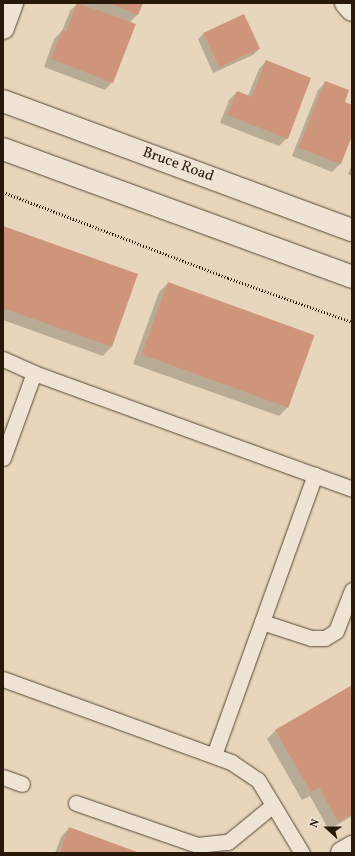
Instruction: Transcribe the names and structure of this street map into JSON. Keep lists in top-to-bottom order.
{
  "streets": {
    "street": ["Bruce Road"]
  },
  "north": "left"
}
